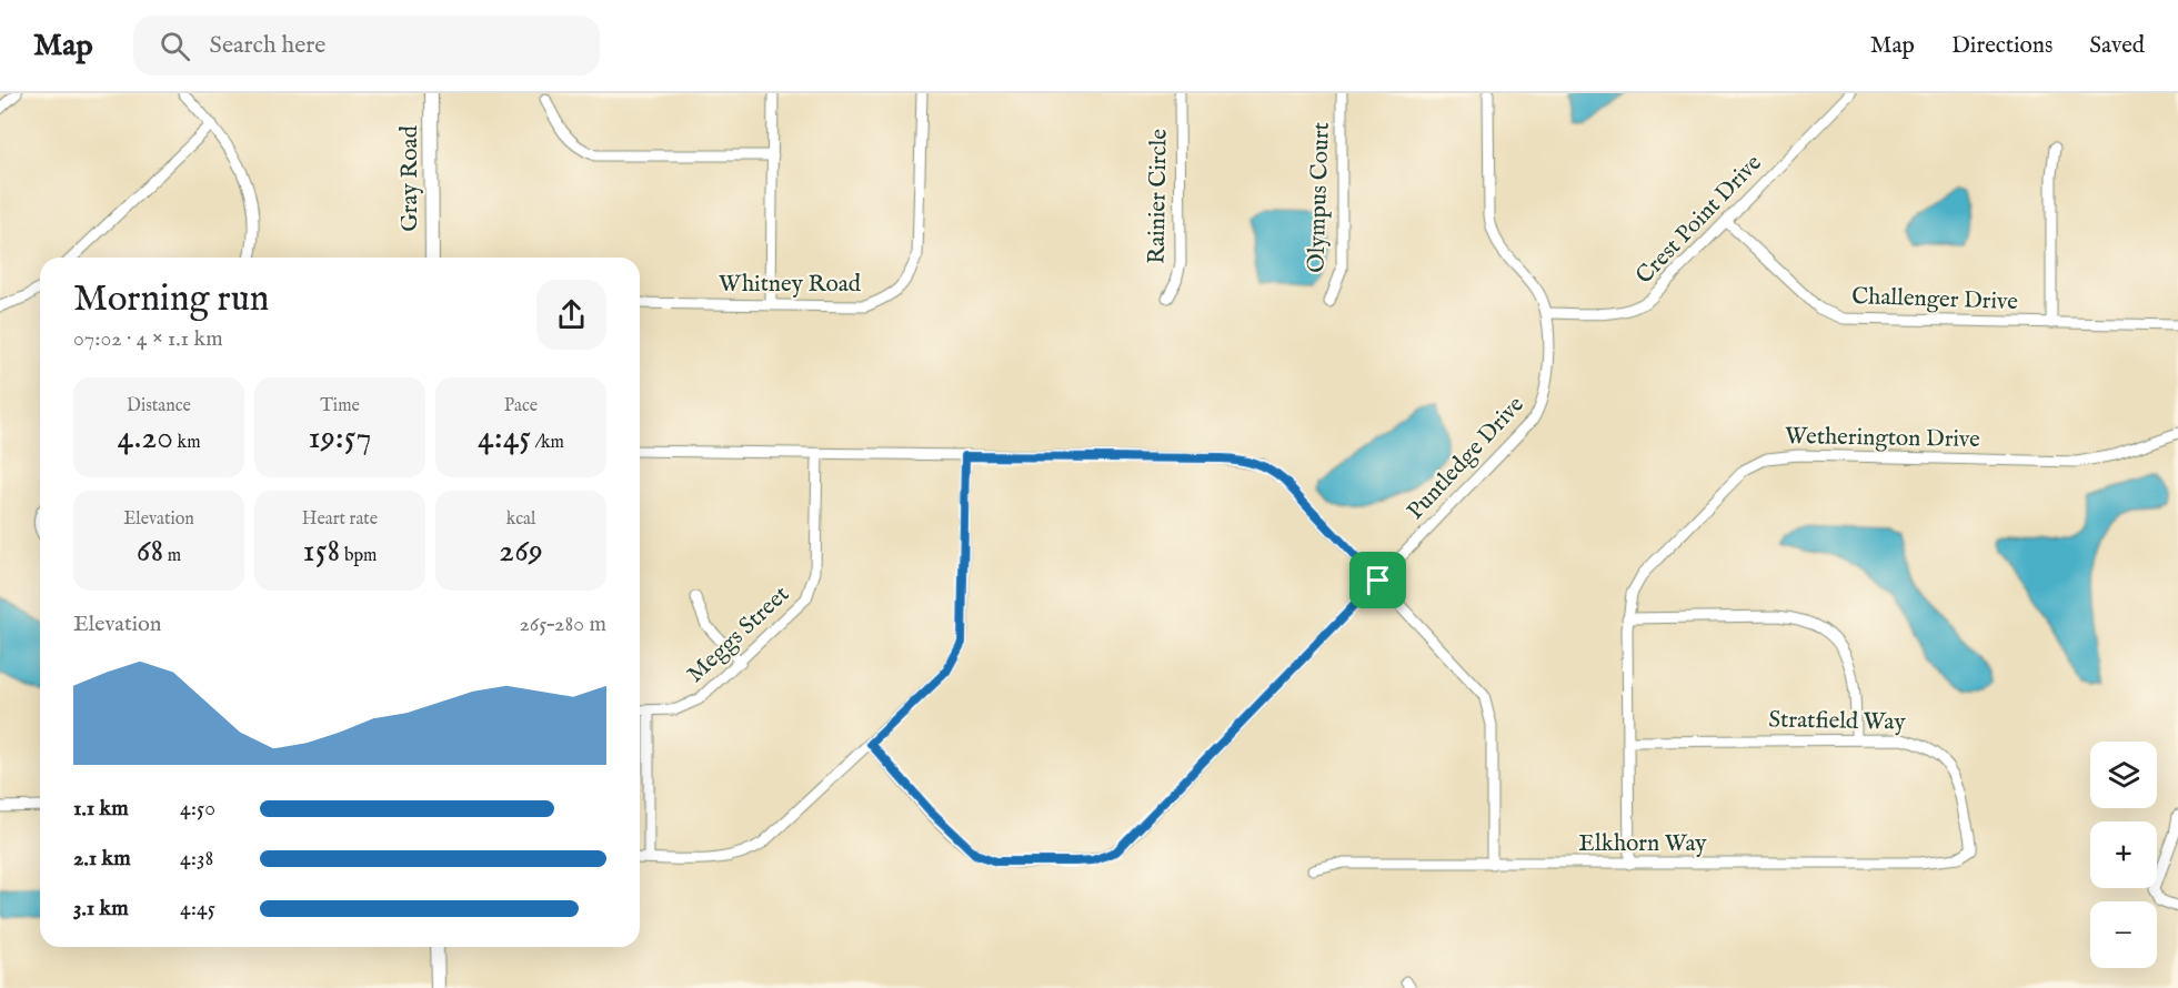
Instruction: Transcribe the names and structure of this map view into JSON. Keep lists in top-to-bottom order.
{
  "streets": {
    "street": [
      "Gray Road",
      "Rainier Circle",
      "Olympus Court",
      "Crest Point Drive",
      "Whitney Road",
      "Challenger Drive",
      "Wetherington Drive",
      "Puntledge Drive",
      "Meggs Street",
      "Stratfield Way",
      "Elkhorn Way"
    ]
  },
  "crossings": [
    ["Crest Point Drive", "Challenger Drive"],
    ["Crest Point Drive", "Puntledge Drive"],
    ["Wetherington Drive", "Stratfield Way"],
    ["Wetherington Drive", "Elkhorn Way"],
    ["Stratfield Way", "Elkhorn Way"]
  ],
  "page": {
    "header": "Map",
    "search": "Search here",
    "nav": ["Map", "Directions", "Saved"],
    "heading": ["Morning run", "07:02 · 4 × 1.1 km"],
    "stats": [
      ["Distance", "4.20 km"],
      ["Time", "19:57"],
      ["Pace", "4:45 /km"],
      ["Elevation", "68 m"],
      ["Heart rate", "158 bpm"],
      ["kcal", "269"]
    ],
    "chart": ["Elevation", "265–280 m"],
    "map_buttons": ["+", "−"],
    "list": [
      {
        "name": "1.1 km",
        "note": "4:50"
      },
      {
        "name": "2.1 km",
        "note": "4:38"
      },
      {
        "name": "3.1 km",
        "note": "4:45"
      }
    ]
  }
}
